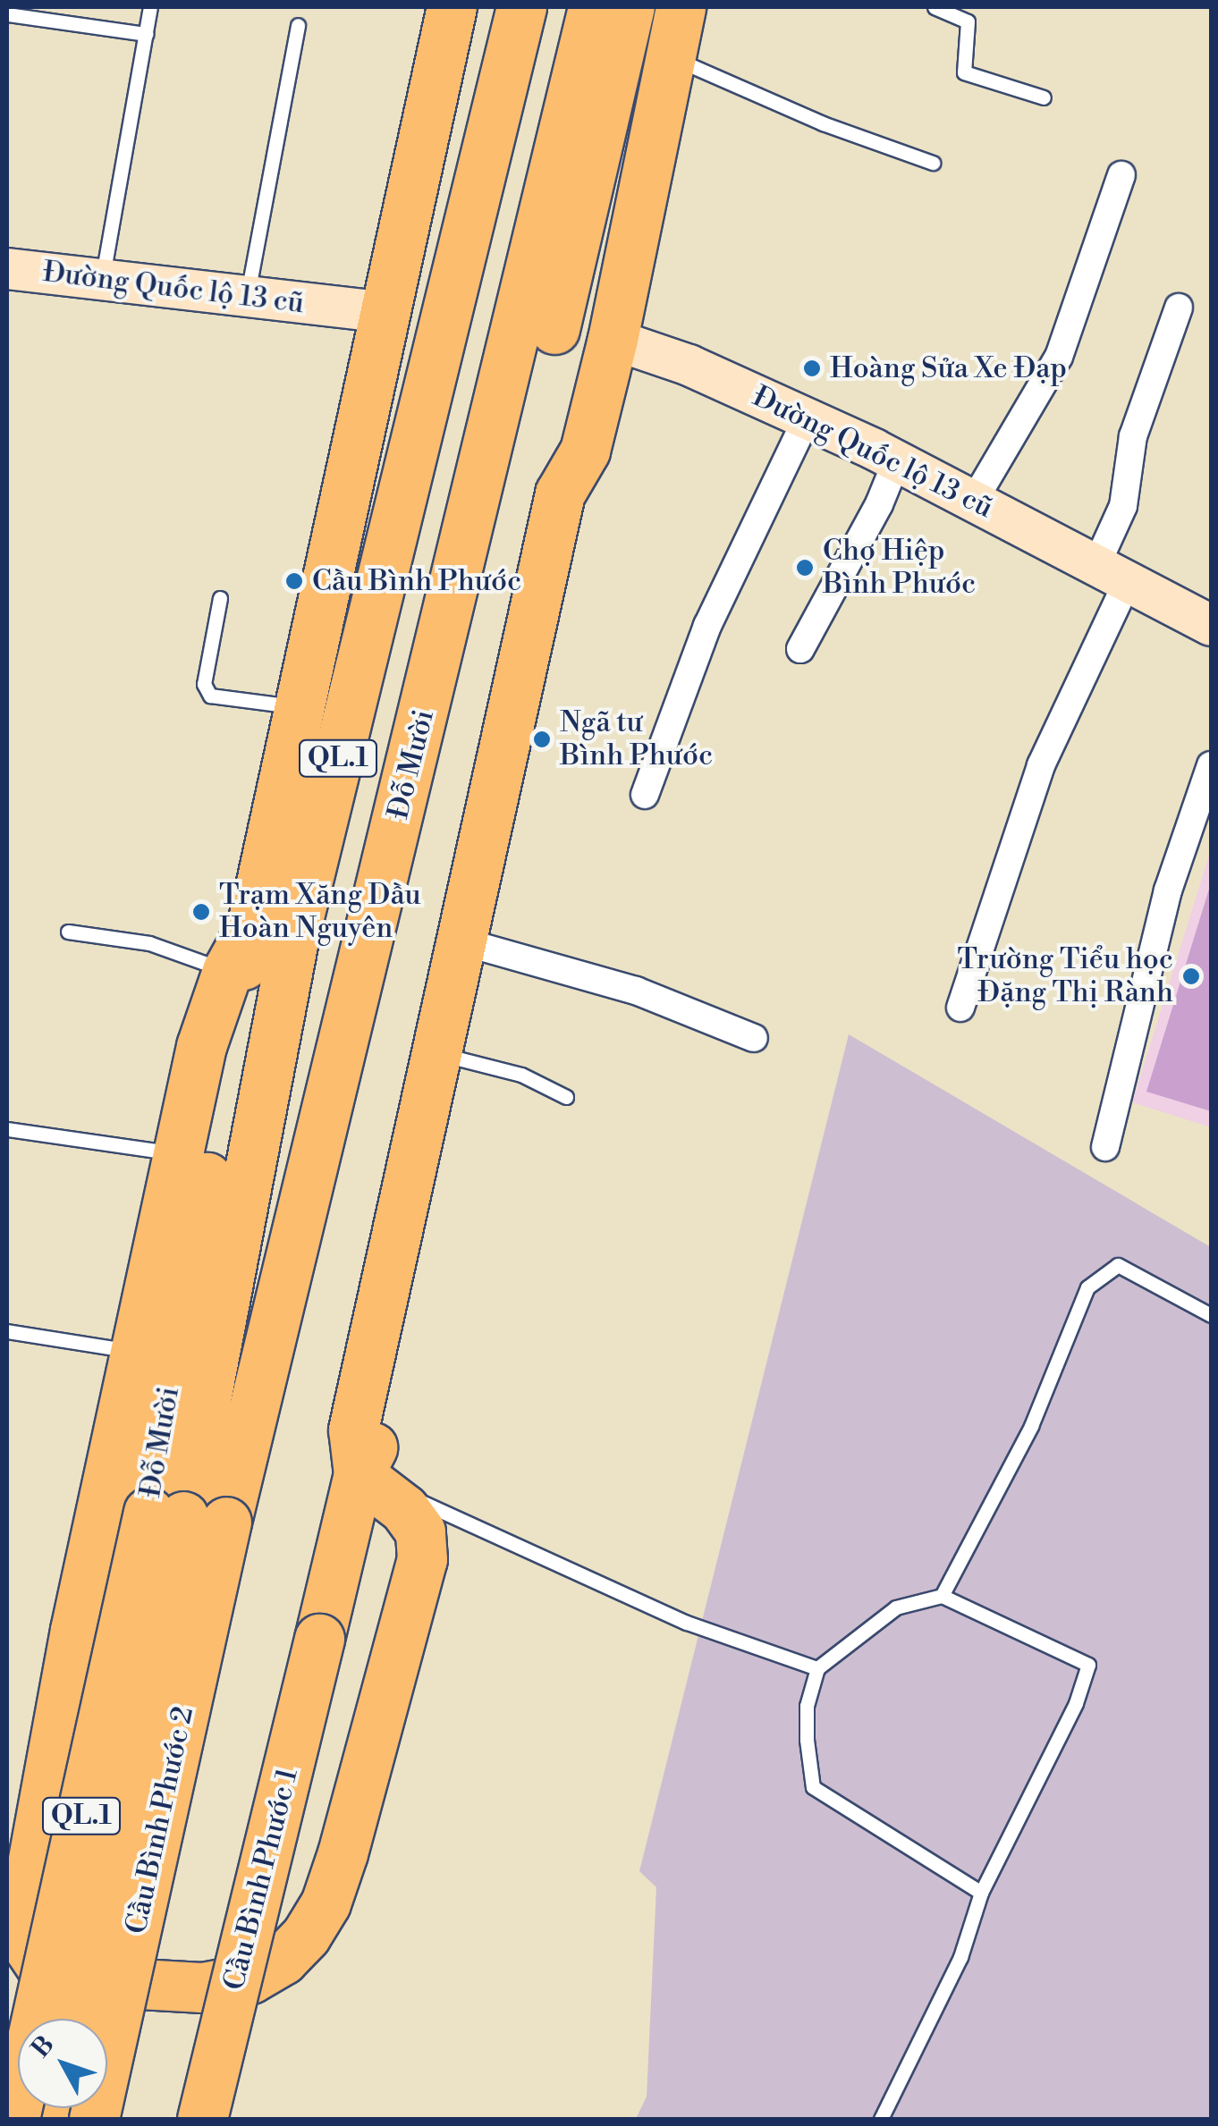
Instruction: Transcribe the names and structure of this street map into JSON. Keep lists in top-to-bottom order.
{
  "streets": {
    "highway": [
      "Đường Quốc lộ 13 cũ",
      "QL.1",
      "Đỗ Mười",
      "Cầu Bình Phước 2",
      "Cầu Bình Phước 1"
    ]
  },
  "crossings": [
    ["Đường Quốc lộ 13 cũ", "Đỗ Mười"],
    ["QL.1", "Đỗ Mười"],
    ["QL.1", "Cầu Bình Phước 2"],
    ["QL.1", "Cầu Bình Phước 1"],
    ["Đỗ Mười", "Cầu Bình Phước 2"]
  ],
  "places": [
    "Hoàng Sửa Xe Đạp",
    "Chợ Hiệp Bình Phước",
    "Cầu Bình Phước",
    "Ngã tư Bình Phước",
    "Trạm Xăng Dầu Hoàn Nguyên",
    "Trường Tiểu học Đặng Thị Rành"
  ],
  "north": "top left"
}
